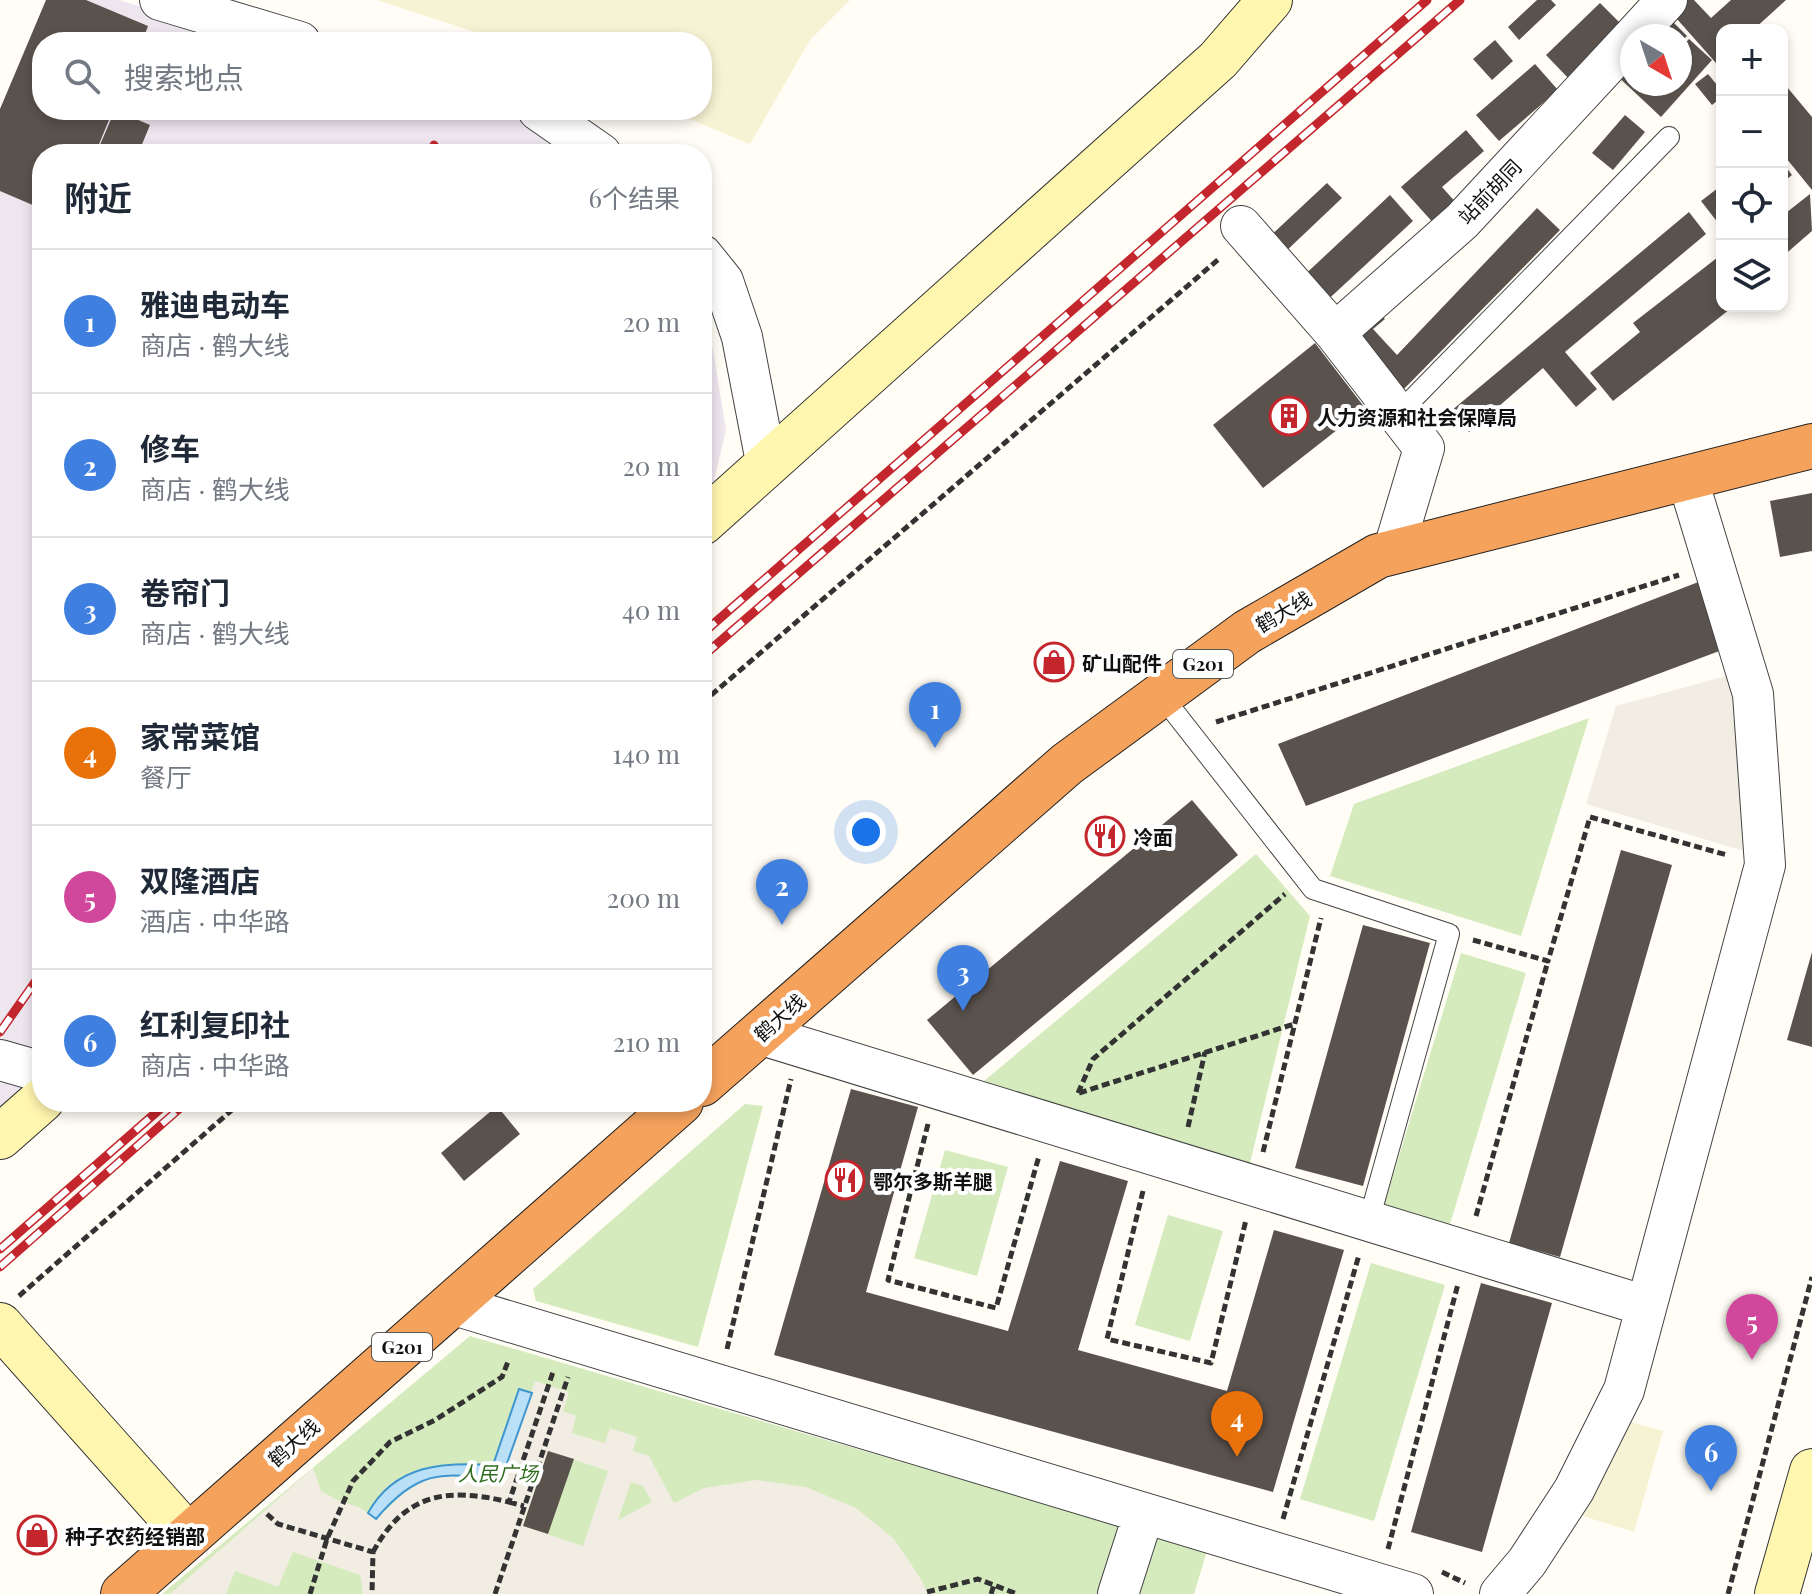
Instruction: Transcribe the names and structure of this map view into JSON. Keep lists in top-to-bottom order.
{
  "streets": {
    "highway": ["鹤大线", "G201"],
    "street": ["站前胡同"]
  },
  "parks": ["人民广场"],
  "places": {
    "building": ["人力资源和社会保障局"],
    "shop": ["矿山配件", "种子农药经销部"],
    "restaurant": ["冷面", "鄂尔多斯羊腿"]
  },
  "north": "bottom right",
  "page": {
    "map_buttons": ["+", "−"],
    "search": "搜索地点",
    "heading": ["附近", "6个结果"],
    "list": [
      {
        "mark": "1",
        "name": "雅迪电动车",
        "note": "商店 · 鹤大线",
        "value": "20 m"
      },
      {
        "mark": "2",
        "name": "修车",
        "note": "商店 · 鹤大线",
        "value": "20 m"
      },
      {
        "mark": "3",
        "name": "卷帘门",
        "note": "商店 · 鹤大线",
        "value": "40 m"
      },
      {
        "mark": "4",
        "name": "家常菜馆",
        "note": "餐厅",
        "value": "140 m"
      },
      {
        "mark": "5",
        "name": "双隆酒店",
        "note": "酒店 · 中华路",
        "value": "200 m"
      },
      {
        "mark": "6",
        "name": "红利复印社",
        "note": "商店 · 中华路",
        "value": "210 m"
      }
    ],
    "pins": [
      "1",
      "2",
      "3",
      "5",
      "4",
      "6"
    ]
  }
}
